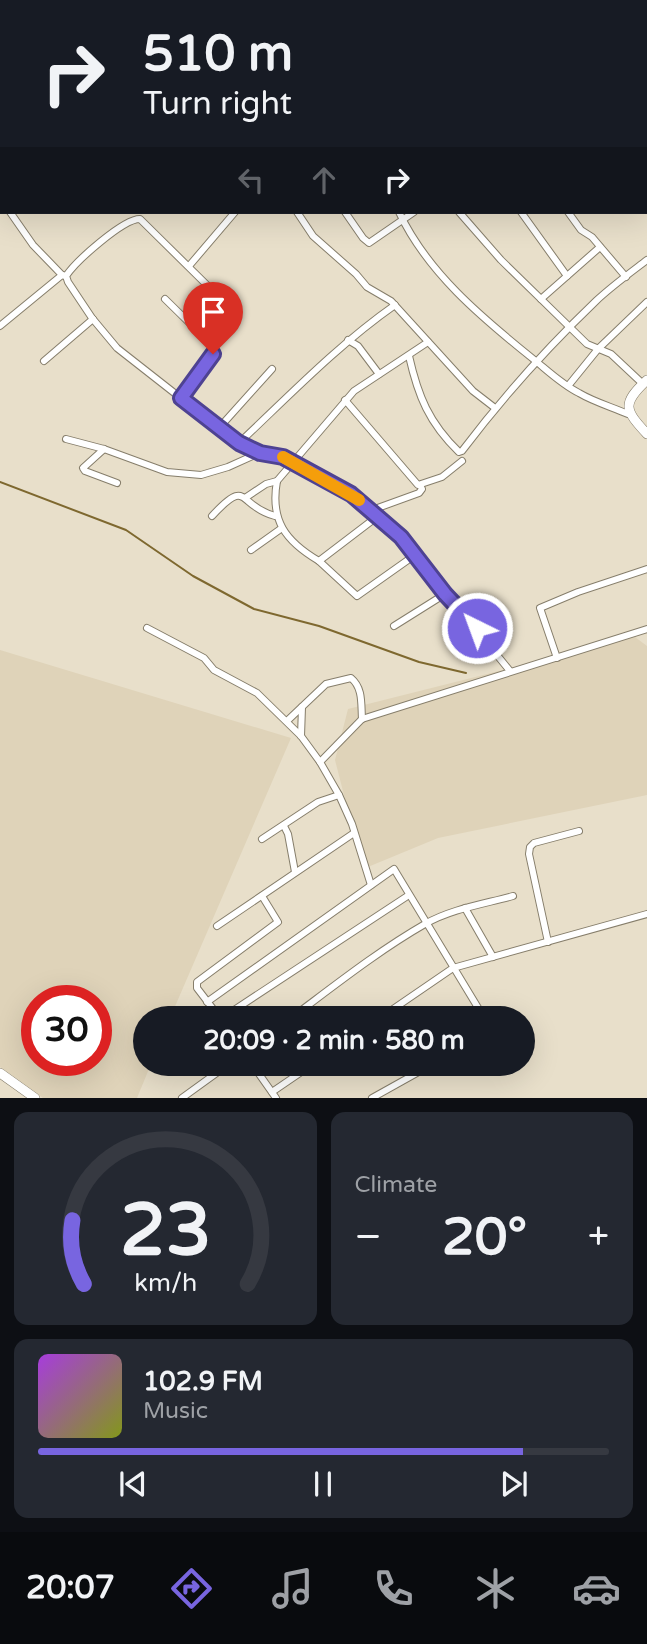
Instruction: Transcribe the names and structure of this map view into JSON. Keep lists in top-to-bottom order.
{
  "page": {
    "turn": ["510 m", "Turn right"],
    "limit": "30",
    "trip": "20:09 · 2 min · 580 m",
    "tile": "Climate",
    "heat": ["−", "20°", "+"],
    "song": ["102.9 FM", "Music"],
    "tabs": "20:07",
    "gauge": ["23", "km/h"]
  }
}
